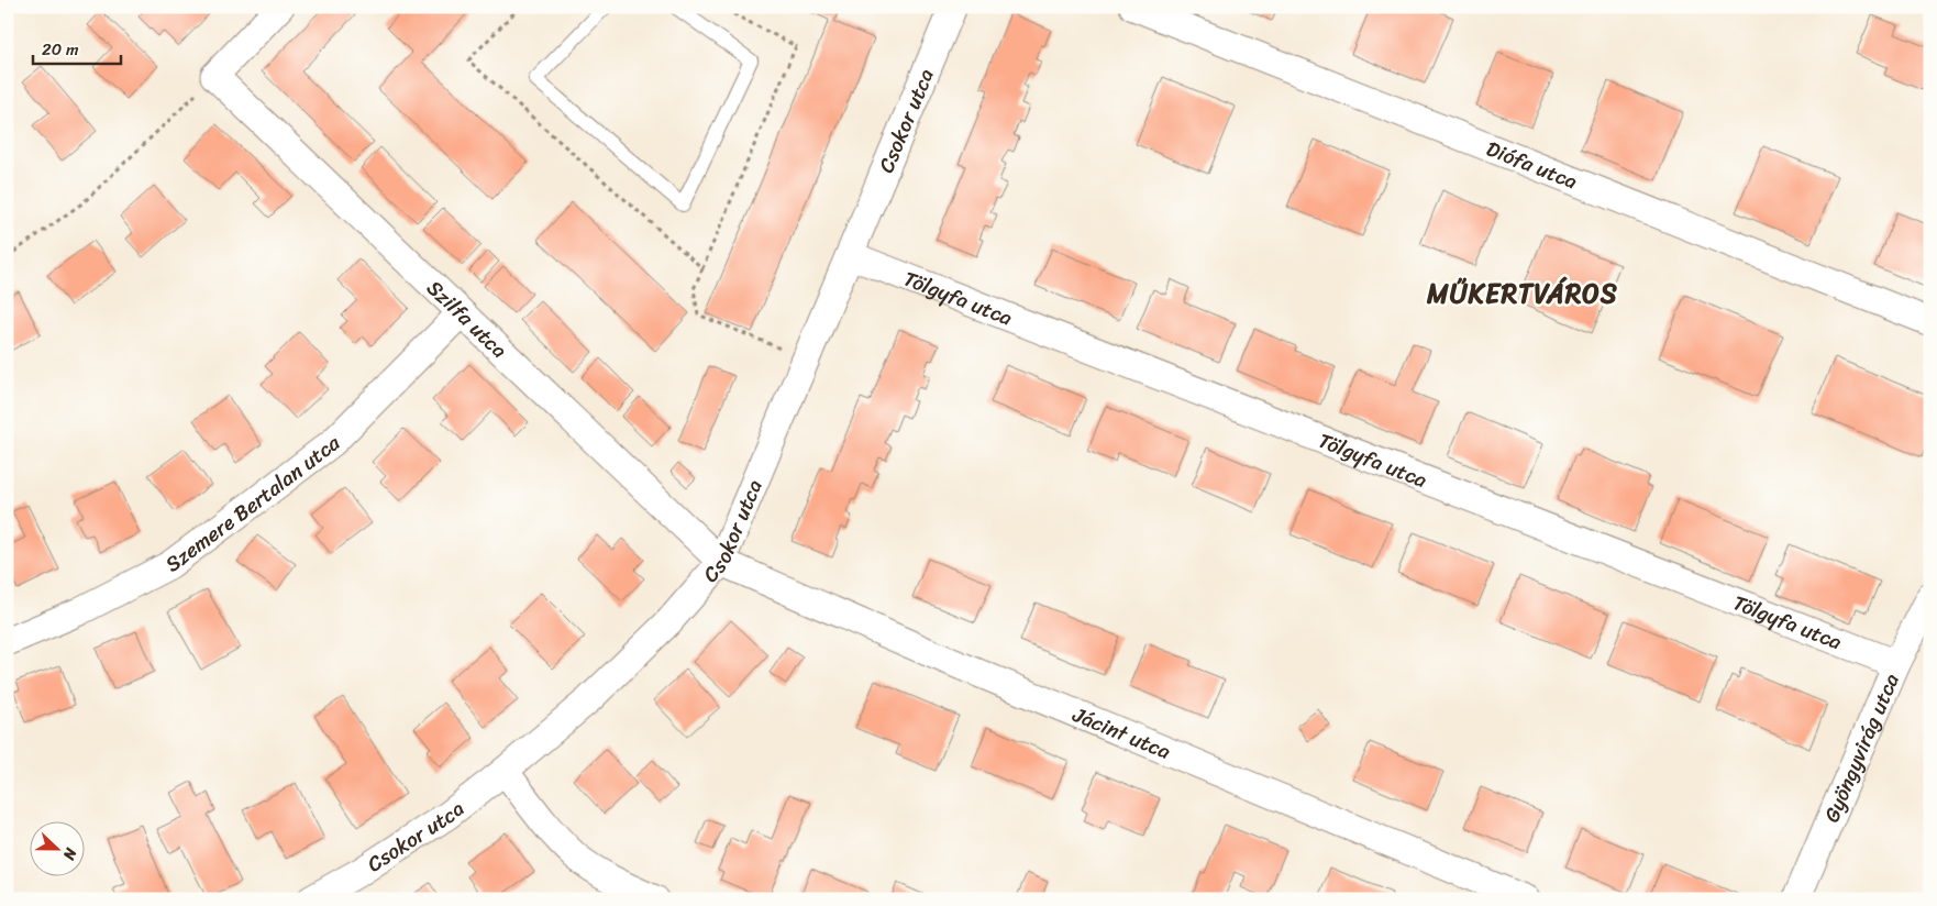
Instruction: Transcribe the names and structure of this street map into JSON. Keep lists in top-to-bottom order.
{
  "streets": {
    "street": [
      "Csokor utca",
      "Diófa utca",
      "Tölgyfa utca",
      "Szilfa utca",
      "Szemere Bertalan utca",
      "Jácint utca",
      "Gyöngyvirág utca"
    ]
  },
  "crossings": [
    ["Csokor utca", "Tölgyfa utca"],
    ["Csokor utca", "Szilfa utca"],
    ["Csokor utca", "Jácint utca"],
    ["Tölgyfa utca", "Gyöngyvirág utca"],
    ["Szilfa utca", "Szemere Bertalan utca"],
    ["Szilfa utca", "Jácint utca"]
  ],
  "districts": ["MŰKERTVÁROS"],
  "scale_bar": "20 m",
  "north": "right"
}
